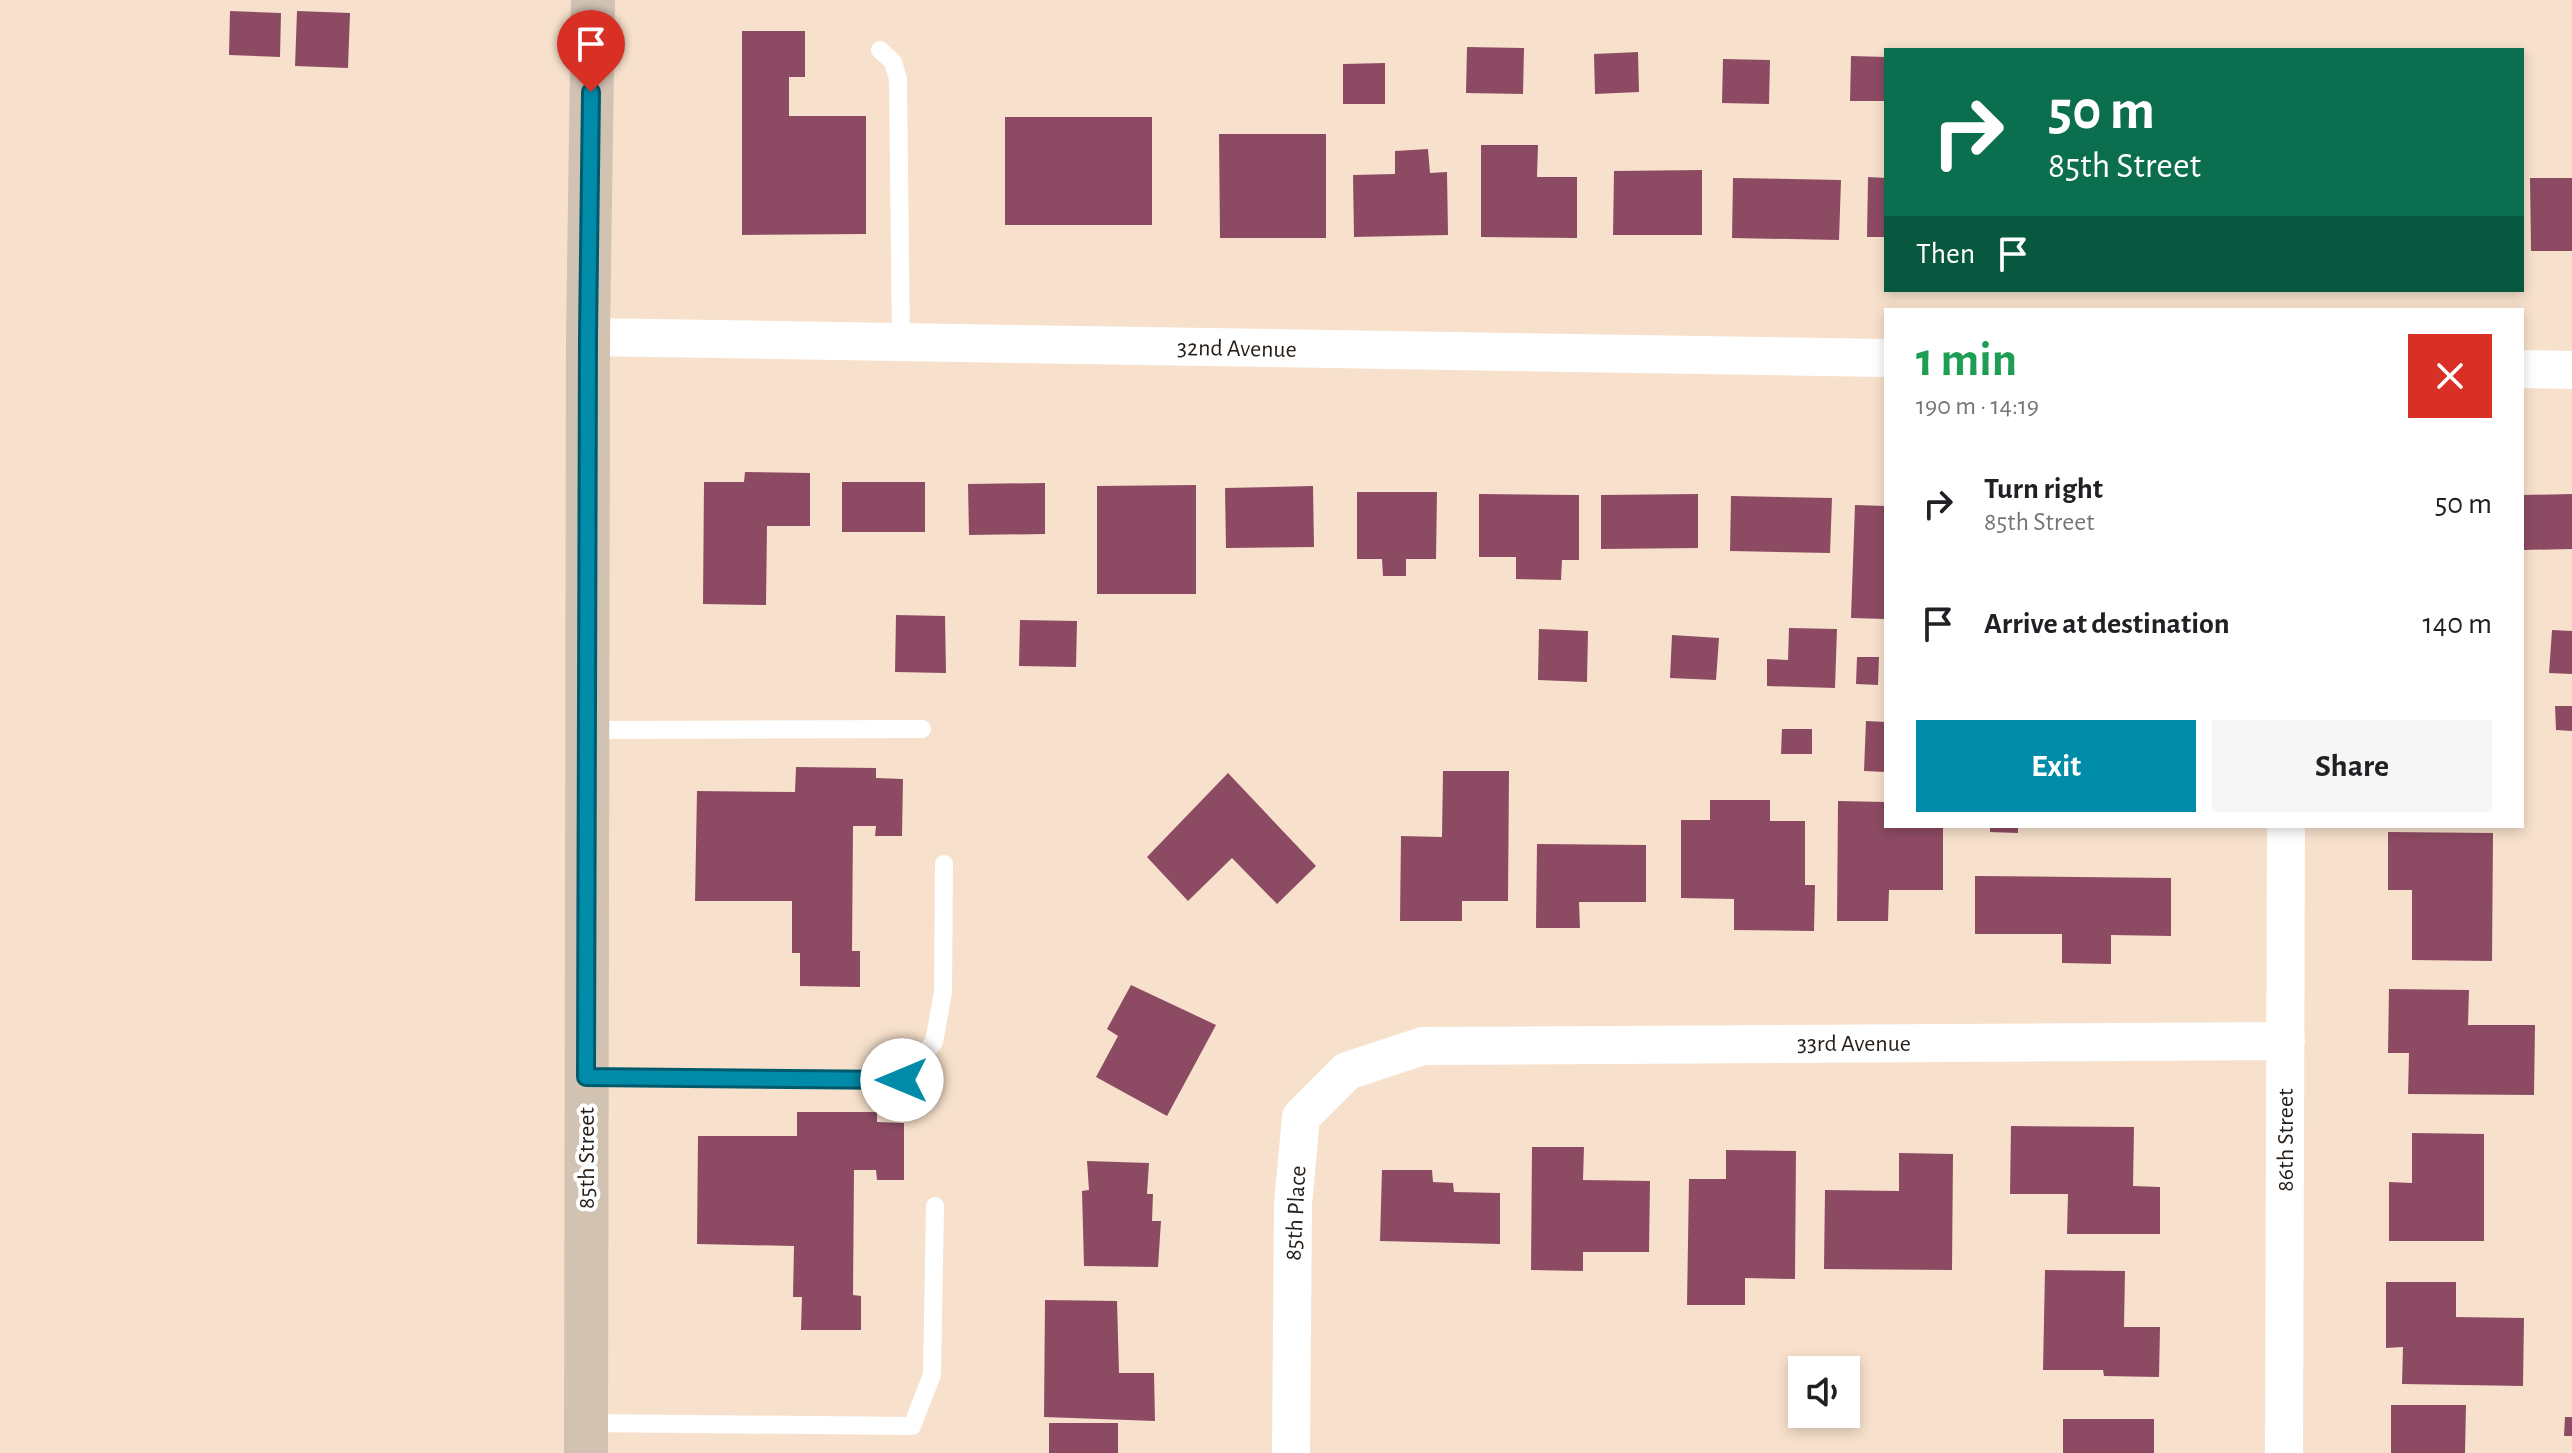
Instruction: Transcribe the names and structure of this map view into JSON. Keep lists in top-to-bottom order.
{
  "streets": {
    "street": [
      "32nd Avenue",
      "33rd Avenue",
      "86th Street",
      "85th Street",
      "85th Place"
    ]
  },
  "crossings": [
    ["32nd Avenue", "85th Street"],
    ["33rd Avenue", "86th Street"],
    ["33rd Avenue", "85th Place"]
  ],
  "page": {
    "turn": ["50 m", "85th Street"],
    "then": "Then",
    "heading": ["1 min", "190 m · 14:19"],
    "list": [
      {
        "name": "Turn right",
        "note": "85th Street",
        "value": "50 m"
      },
      {
        "name": "Arrive at destination",
        "value": "140 m"
      }
    ],
    "buttons": ["Exit", "Share"]
  }
}
